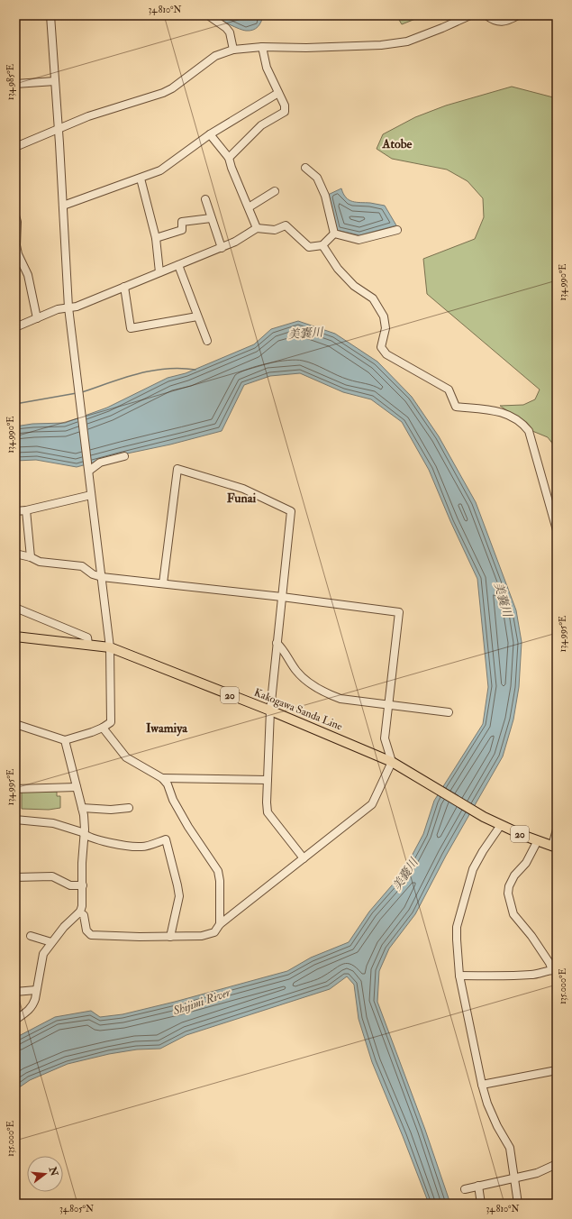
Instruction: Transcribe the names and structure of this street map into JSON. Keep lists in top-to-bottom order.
{
  "streets": {
    "main road": ["20", "Kakogawa Sanda Line"]
  },
  "districts": ["Atobe", "Funai", "Iwamiya"],
  "water": ["美嚢川", "Shijimi River"],
  "north": "right",
  "coordinates": [
    "34.810°N",
    "134.985°E",
    "134.990°E",
    "134.995°E",
    "135.000°E",
    "34.805°N"
  ]
}
